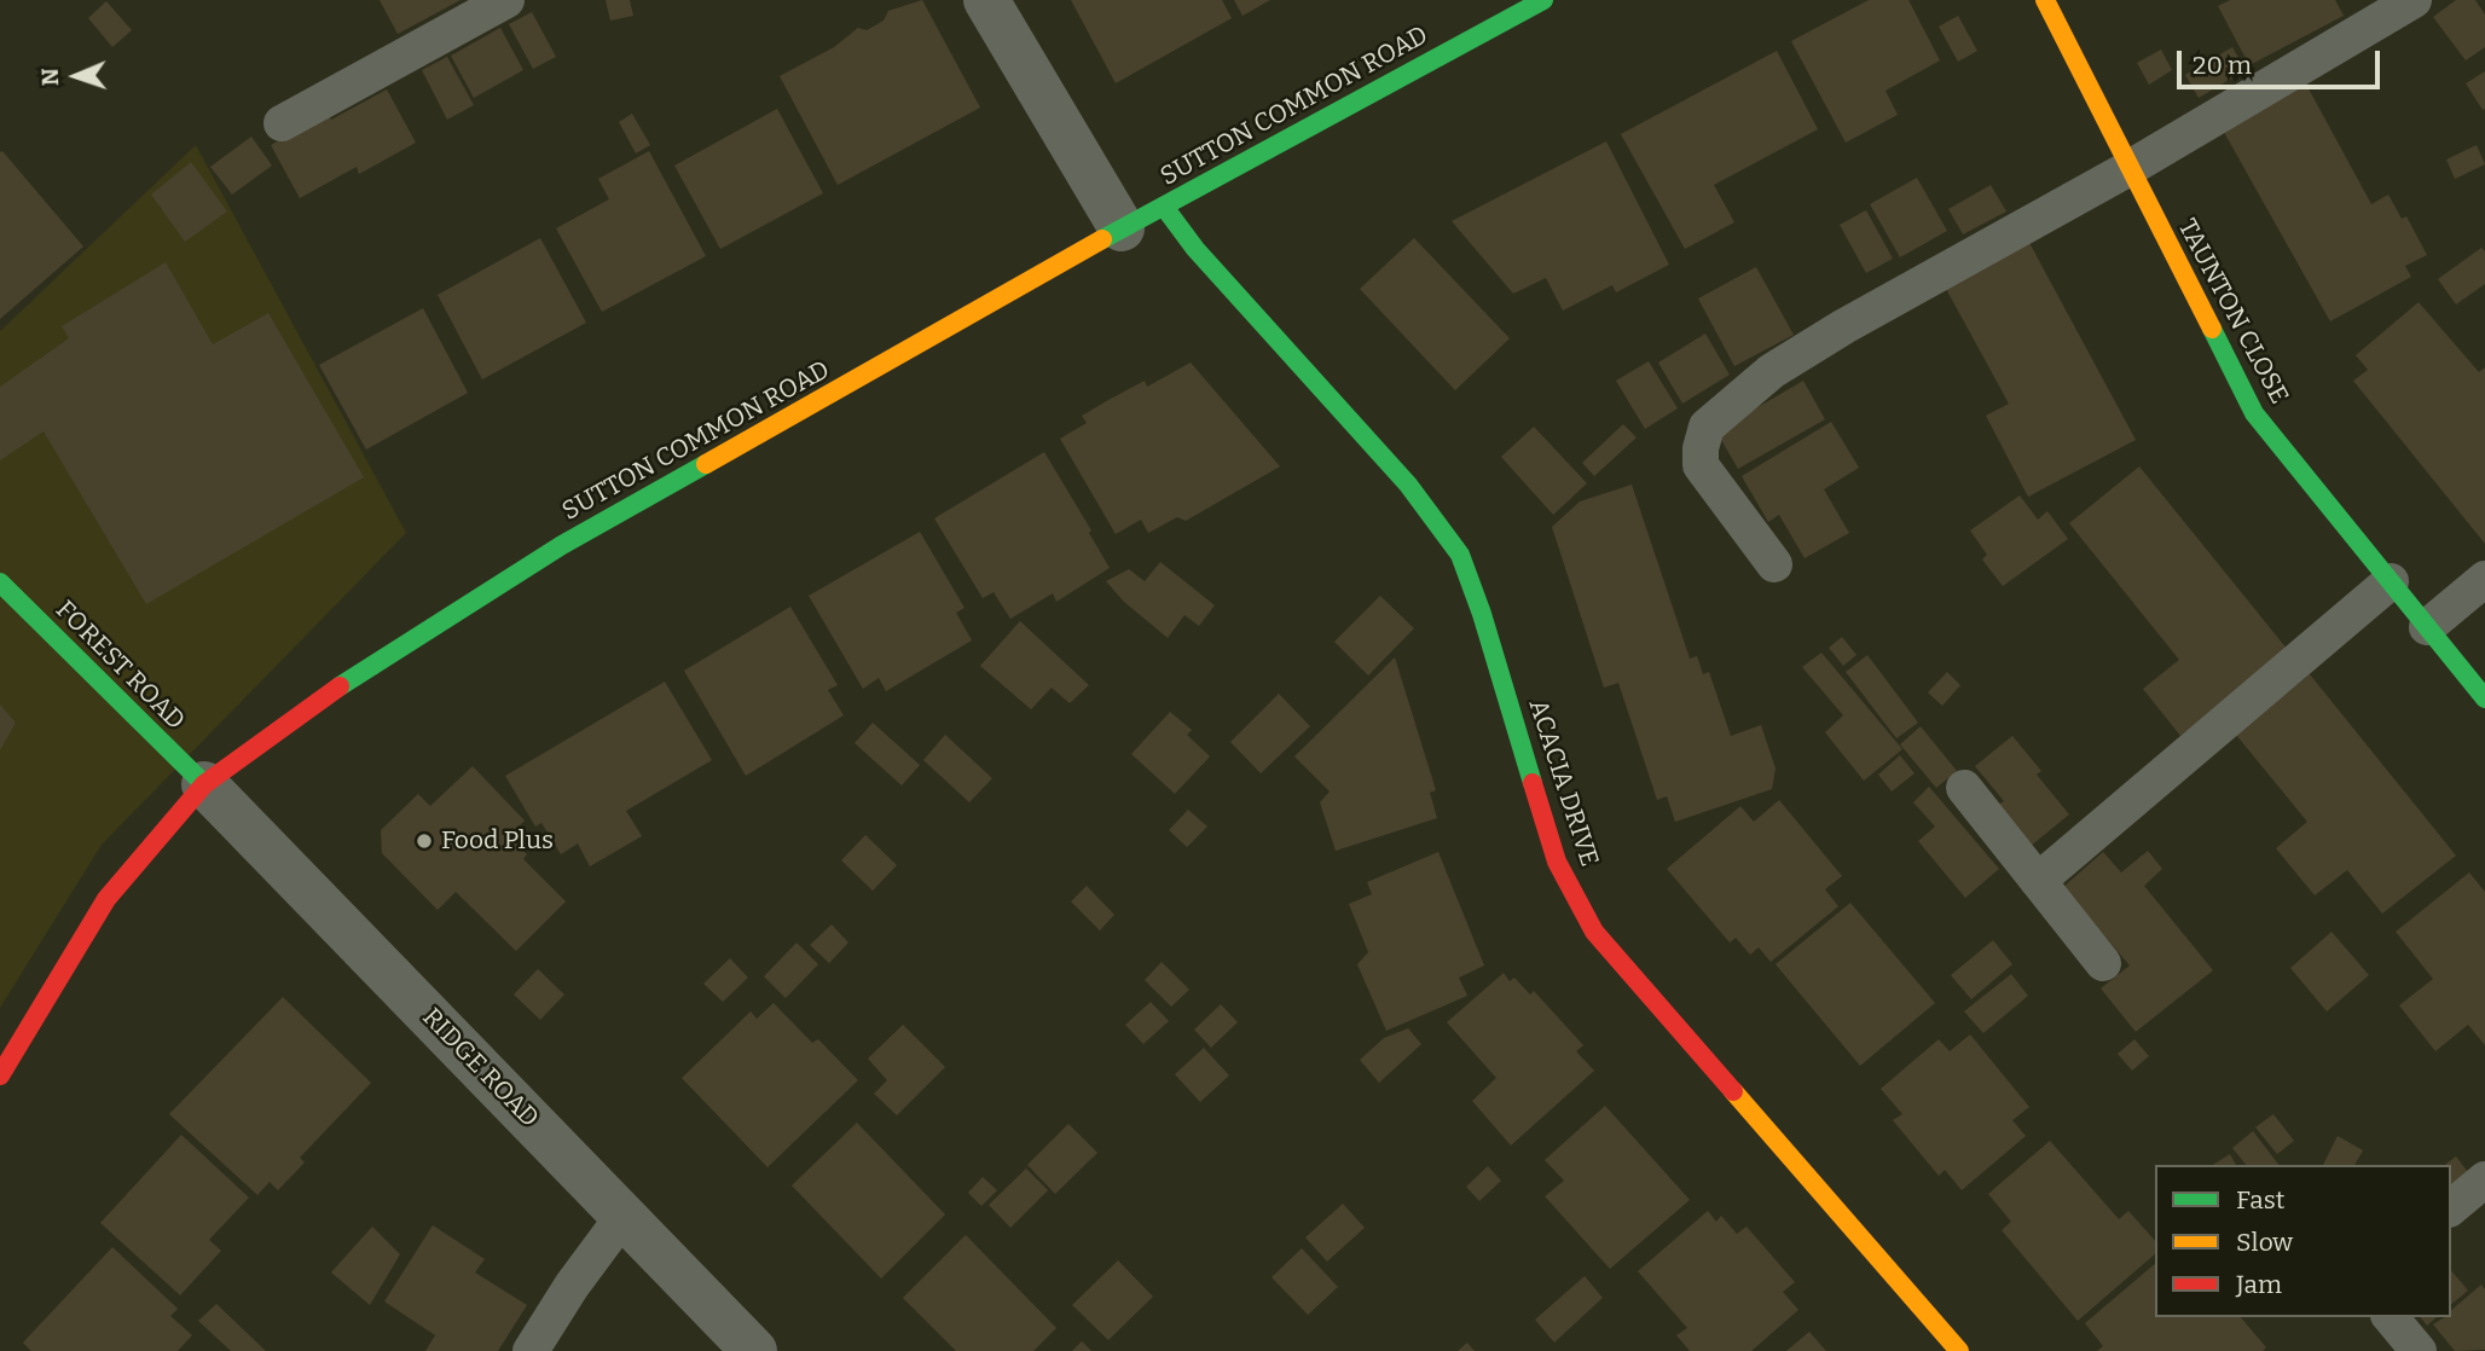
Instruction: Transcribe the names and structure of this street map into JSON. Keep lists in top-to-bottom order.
{
  "streets": {
    "street": [
      "SUTTON COMMON ROAD",
      "TAUNTON CLOSE",
      "FOREST ROAD",
      "ACACIA DRIVE",
      "RIDGE ROAD"
    ]
  },
  "crossings": [
    ["SUTTON COMMON ROAD", "FOREST ROAD"],
    ["SUTTON COMMON ROAD", "ACACIA DRIVE"],
    ["SUTTON COMMON ROAD", "RIDGE ROAD"],
    ["FOREST ROAD", "RIDGE ROAD"]
  ],
  "places": ["Food Plus"],
  "legend": ["Fast", "Slow", "Jam"],
  "scale_bar": "20 m",
  "north": "left"
}
